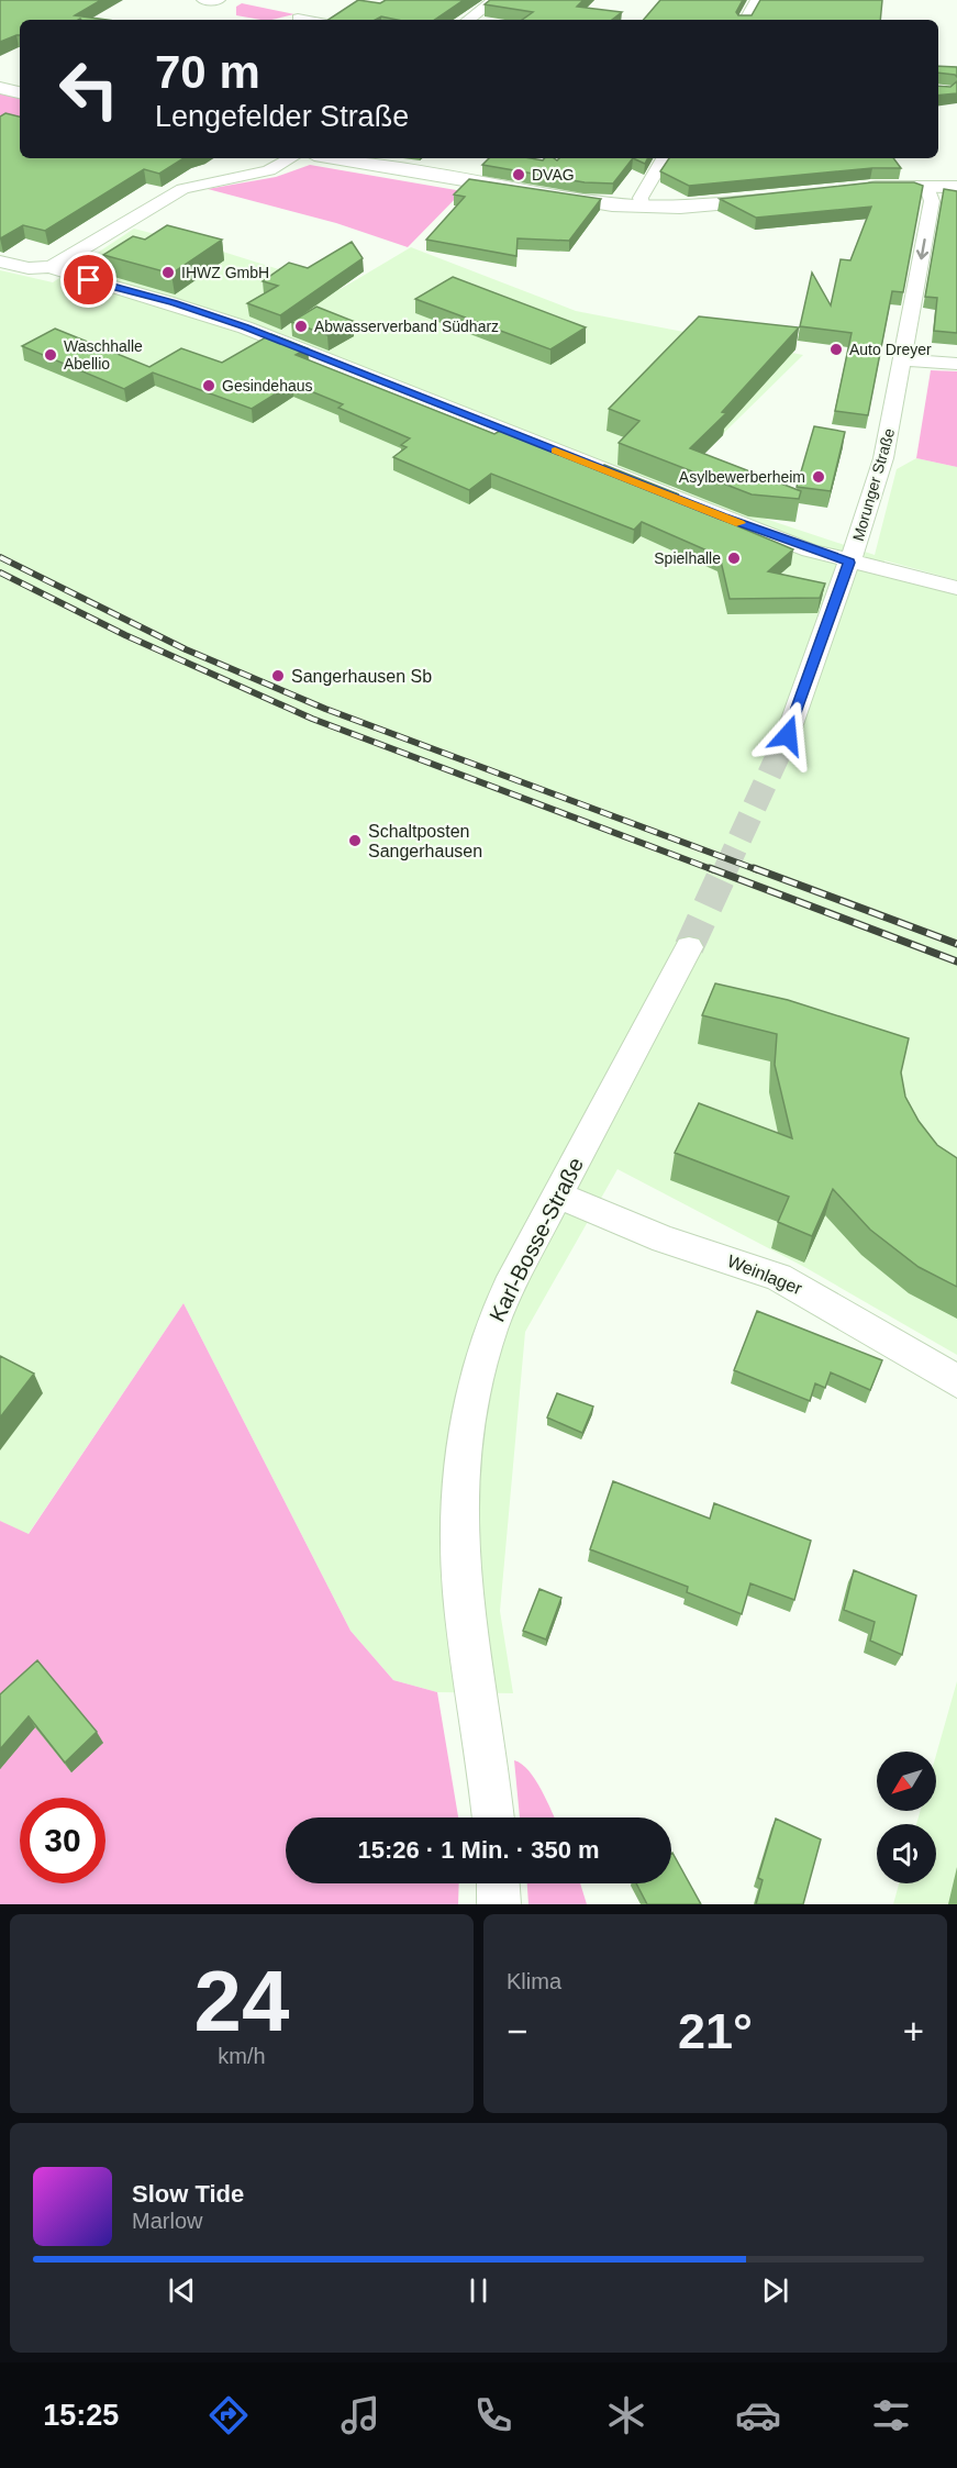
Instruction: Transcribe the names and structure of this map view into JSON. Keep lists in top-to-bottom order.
{
  "streets": {
    "street": ["Morunger Straße", "Karl-Bosse-Straße", "Weinlager"]
  },
  "crossings": [
    ["Karl-Bosse-Straße", "Weinlager"]
  ],
  "places": [
    "DVAG",
    "IHWZ GmbH",
    "Abwasserverband Südharz",
    "Auto Dreyer",
    "Waschhalle Abellio",
    "Gesindehaus",
    "Asylbewerberheim",
    "Spielhalle",
    "Sangerhausen Sb",
    "Schaltposten Sangerhausen"
  ],
  "north": "bottom left",
  "page": {
    "turn": ["70 m", "Lengefelder Straße"],
    "limit": "30",
    "trip": "15:26 · 1 Min. · 350 m",
    "tile": [
      ["24", "km/h"],
      "Klima"
    ],
    "heat": ["−", "21°", "+"],
    "song": ["Slow Tide", "Marlow"],
    "tabs": "15:25"
  }
}
